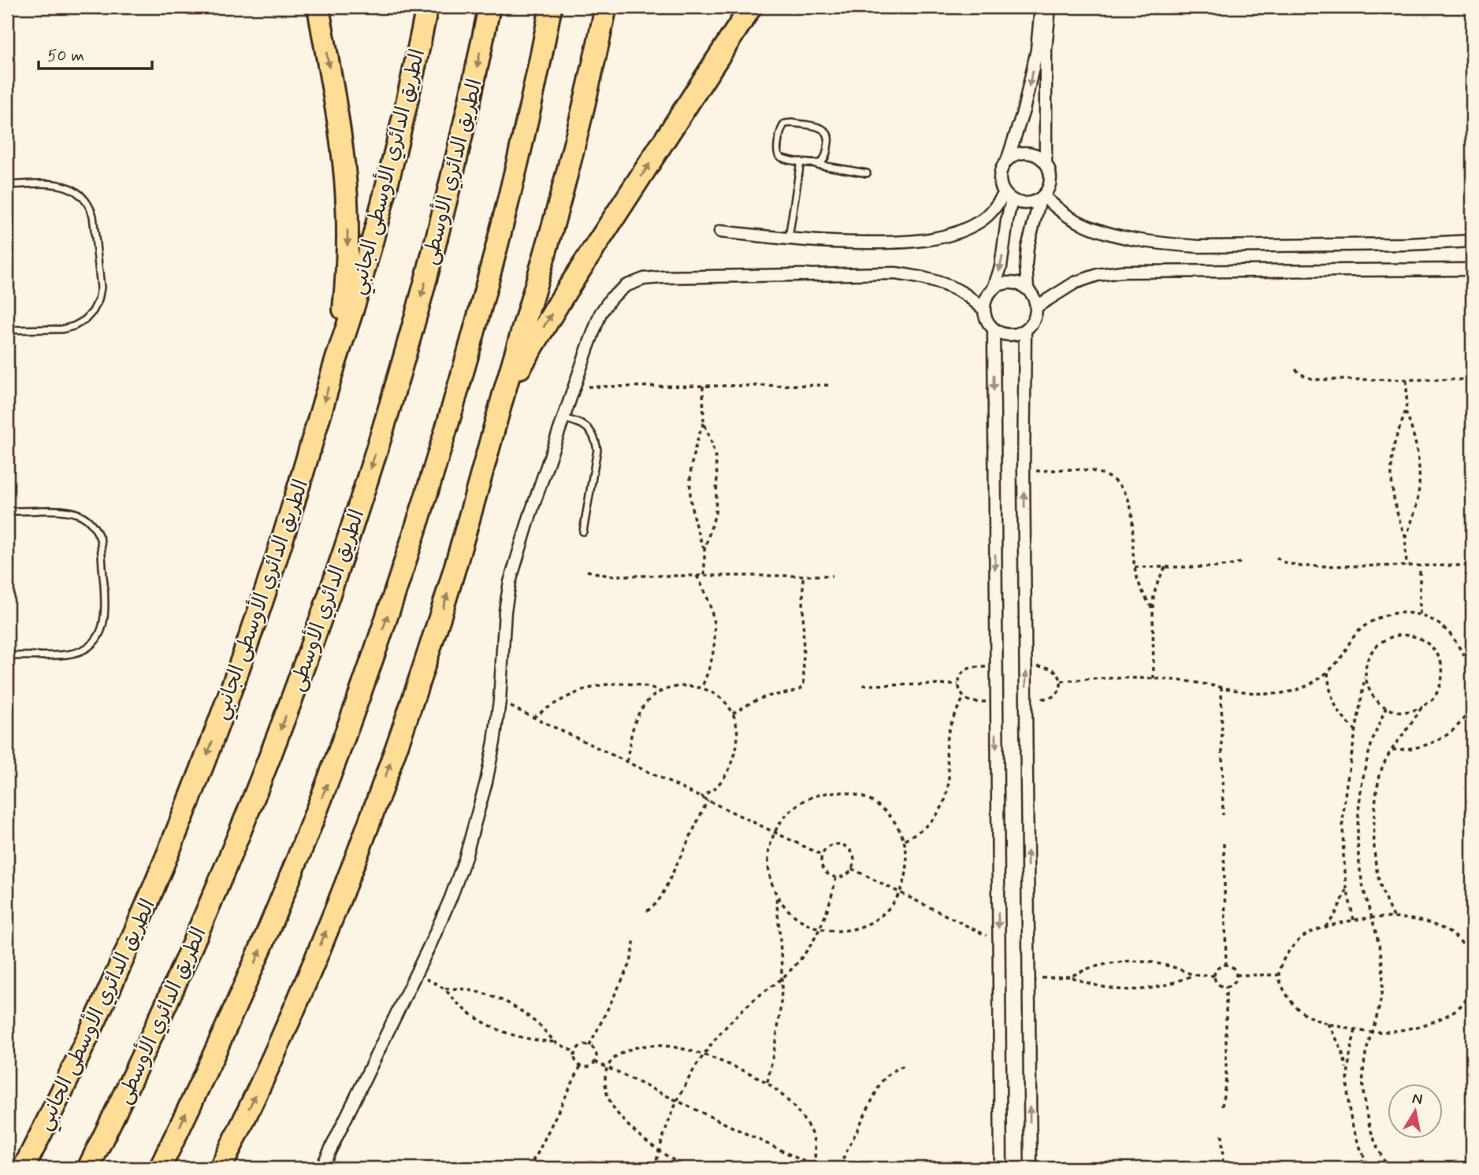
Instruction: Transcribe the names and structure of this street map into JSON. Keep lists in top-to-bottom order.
{
  "streets": {
    "highway": ["الطريق الدائري الأوسطى الجانبي", "الطريق الدائري الأوسطى"]
  },
  "scale_bar": "50 m",
  "north": "top"
}
